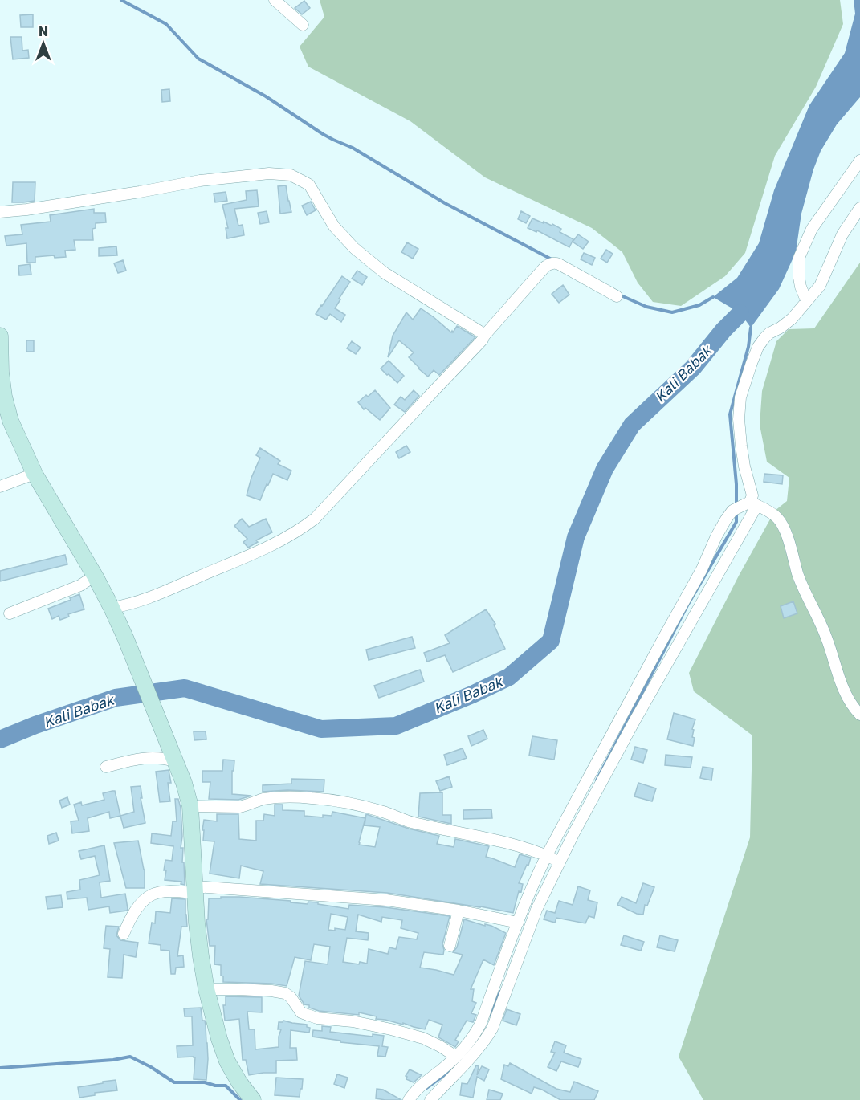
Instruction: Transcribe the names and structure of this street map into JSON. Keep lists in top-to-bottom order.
{
  "water": ["Kali Babak"],
  "north": "top"
}
